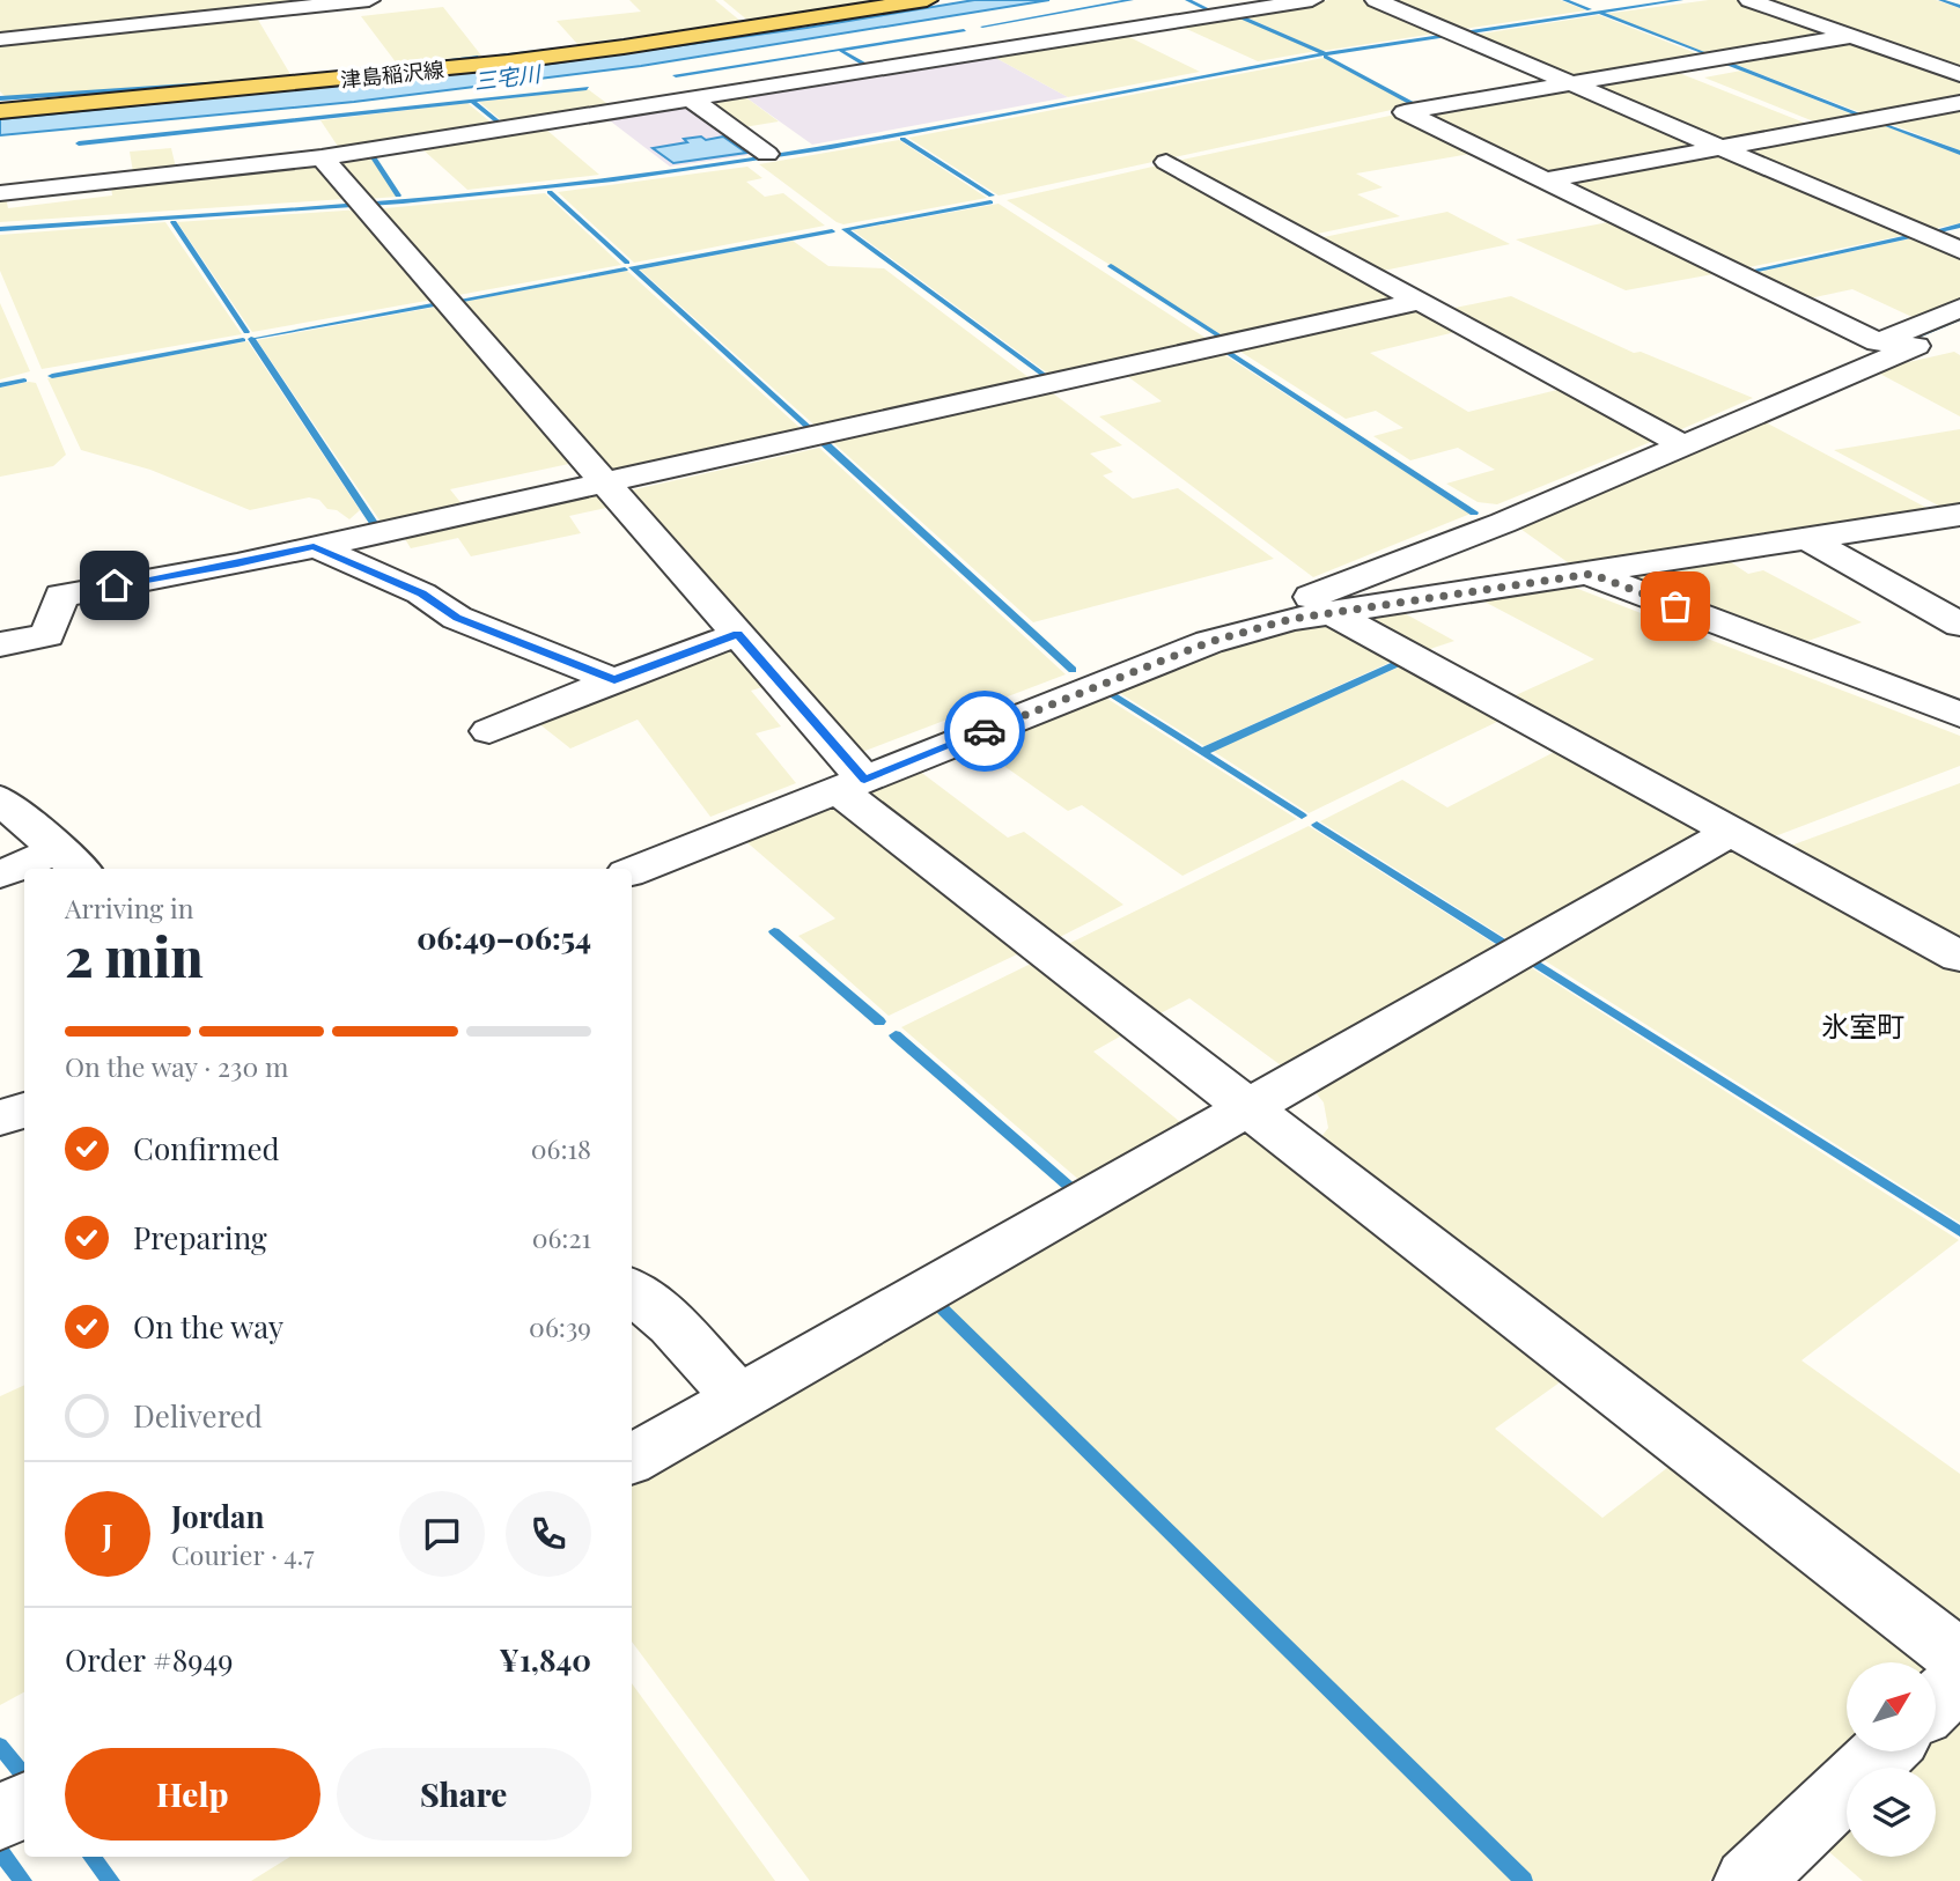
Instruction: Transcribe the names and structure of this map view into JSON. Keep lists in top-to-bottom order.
{
  "streets": {
    "main road": ["津島稲沢線"]
  },
  "districts": ["氷室町"],
  "water": ["三宅川"],
  "north": "top right",
  "page": {
    "heading": ["2 min", "Arriving in", "06:49–06:54"],
    "panel": [
      "Jordan",
      "Courier · 4.7",
      "Order #8949",
      "¥1,840"
    ],
    "bar": "On the way · 230 m",
    "list": [
      ["Confirmed", "06:18"],
      ["Preparing", "06:21"],
      ["On the way", "06:39"],
      "Delivered"
    ],
    "round": "J",
    "buttons": ["Help", "Share"]
  }
}
